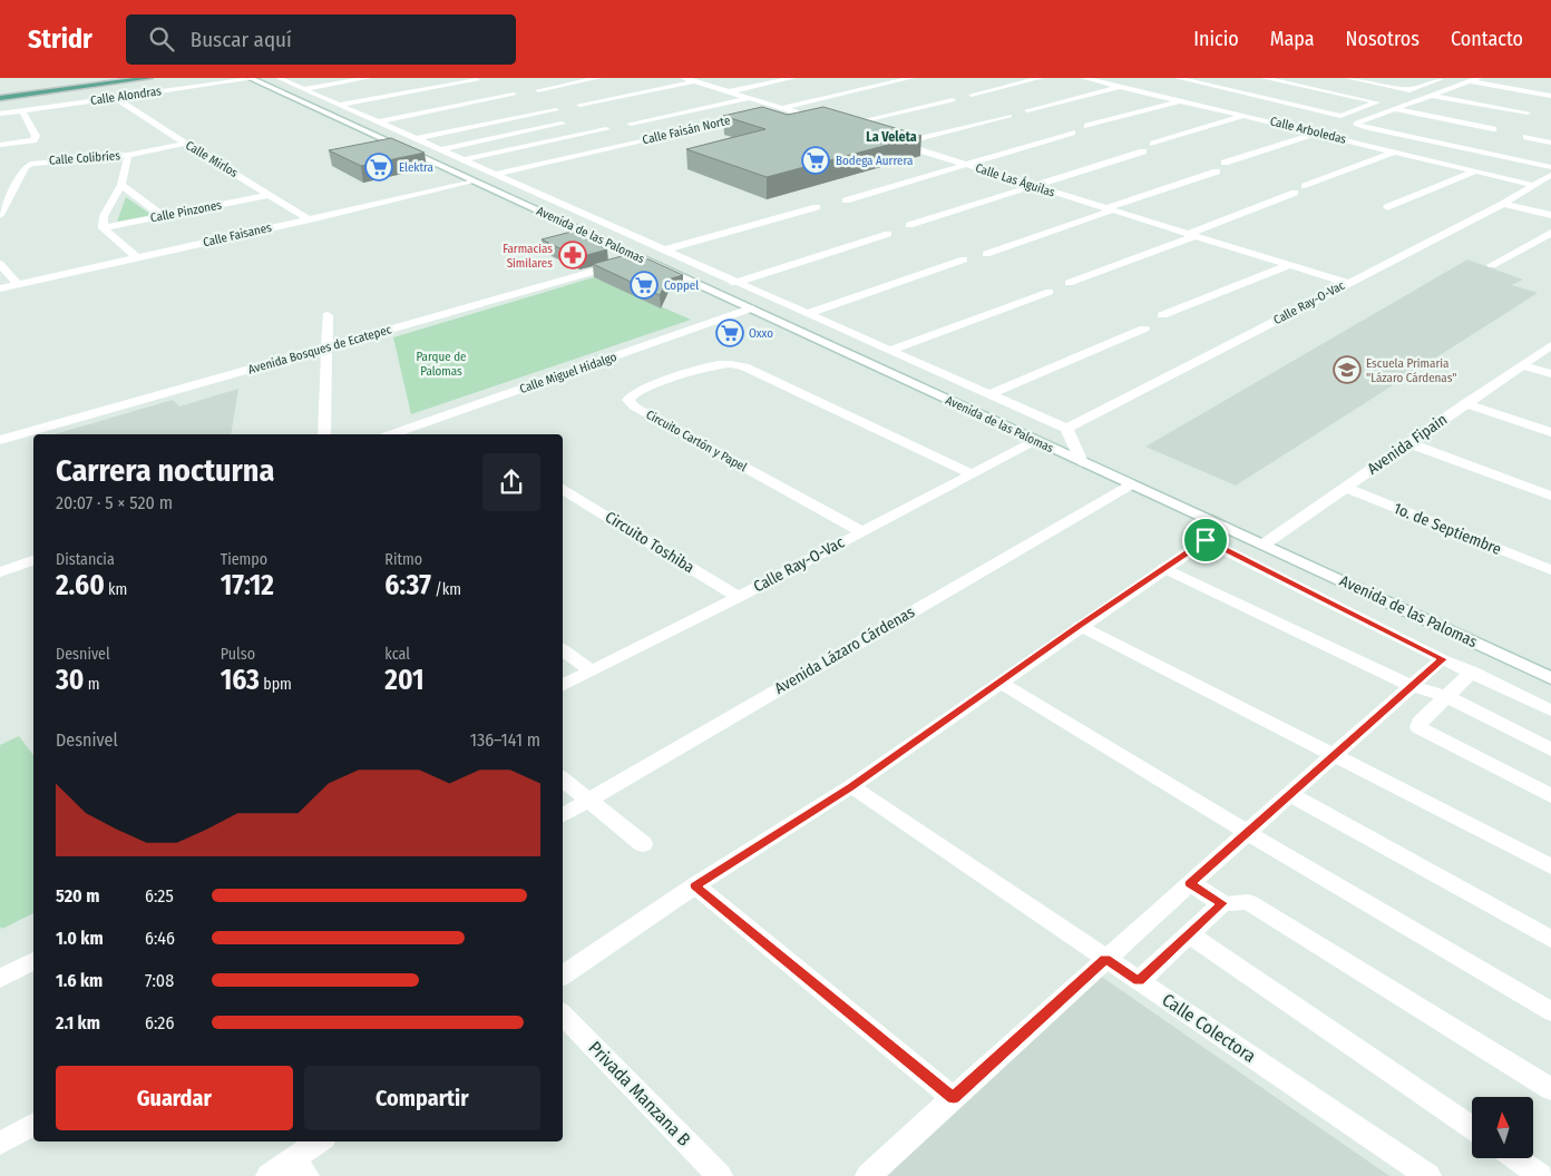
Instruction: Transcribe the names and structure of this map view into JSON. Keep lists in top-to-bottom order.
{
  "streets": {
    "street": [
      "Calle Alondras",
      "Calle Faisán Norte",
      "Calle Arboledas",
      "Calle Colibríes",
      "Calle Mirlos",
      "Calle Las Águilas",
      "Calle Pinzones",
      "Calle Faisanes",
      "Avenida de las Palomas",
      "Calle Ray-O-Vac",
      "Avenida Bosques de Ecatepec",
      "Calle Miguel Hidalgo",
      "Circuito Cartón y Papel",
      "Avenida Fipain",
      "1o. de Septiembre",
      "Circuito Toshiba",
      "Avenida Lázaro Cárdenas",
      "Calle Colectora",
      "Privada Manzana B"
    ]
  },
  "crossings": [
    ["Calle Alondras", "Calle Mirlos"],
    ["Calle Alondras", "Avenida de las Palomas"],
    ["Calle Faisán Norte", "Avenida de las Palomas"],
    ["Calle Arboledas", "Calle Ray-O-Vac"],
    ["Calle Colibríes", "Calle Mirlos"],
    ["Calle Colibríes", "Calle Pinzones"],
    ["Calle Mirlos", "Calle Pinzones"],
    ["Calle Mirlos", "Calle Faisanes"],
    ["Calle Las Águilas", "Calle Ray-O-Vac"],
    ["Calle Faisanes", "Avenida de las Palomas"],
    ["Avenida de las Palomas", "Calle Ray-O-Vac"],
    ["Avenida de las Palomas", "Avenida Bosques de Ecatepec"],
    ["Avenida de las Palomas", "Calle Miguel Hidalgo"],
    ["Avenida de las Palomas", "Avenida Fipain"],
    ["Avenida de las Palomas", "Avenida Lázaro Cárdenas"],
    ["Calle Ray-O-Vac", "Circuito Cartón y Papel"],
    ["Calle Ray-O-Vac", "Circuito Toshiba"],
    ["Avenida Fipain", "1o. de Septiembre"]
  ],
  "districts": ["La Veleta"],
  "parks": ["Parque de Palomas"],
  "places": {
    "supermarket": [
      "Bodega Aurrera",
      "Elektra",
      "Coppel",
      "Oxxo"
    ],
    "pharmacy": ["Farmacias Similares"],
    "school or university": ["Escuela Primaria \"Lázaro Cárdenas\""]
  },
  "north": "top",
  "page": {
    "header": "Stridr",
    "search": "Buscar aquí",
    "nav": [
      "Inicio",
      "Mapa",
      "Nosotros",
      "Contacto"
    ],
    "heading": ["Carrera nocturna", "20:07 · 5 × 520 m"],
    "stats": [
      ["Distancia", "2.60 km"],
      ["Tiempo", "17:12"],
      ["Ritmo", "6:37 /km"],
      ["Desnivel", "30 m"],
      ["Pulso", "163 bpm"],
      ["kcal", "201"]
    ],
    "chart": ["Desnivel", "136–141 m"],
    "list": [
      {
        "name": "520 m",
        "note": "6:25"
      },
      {
        "name": "1.0 km",
        "note": "6:46"
      },
      {
        "name": "1.6 km",
        "note": "7:08"
      },
      {
        "name": "2.1 km",
        "note": "6:26"
      }
    ],
    "buttons": ["Guardar", "Compartir"]
  }
}
